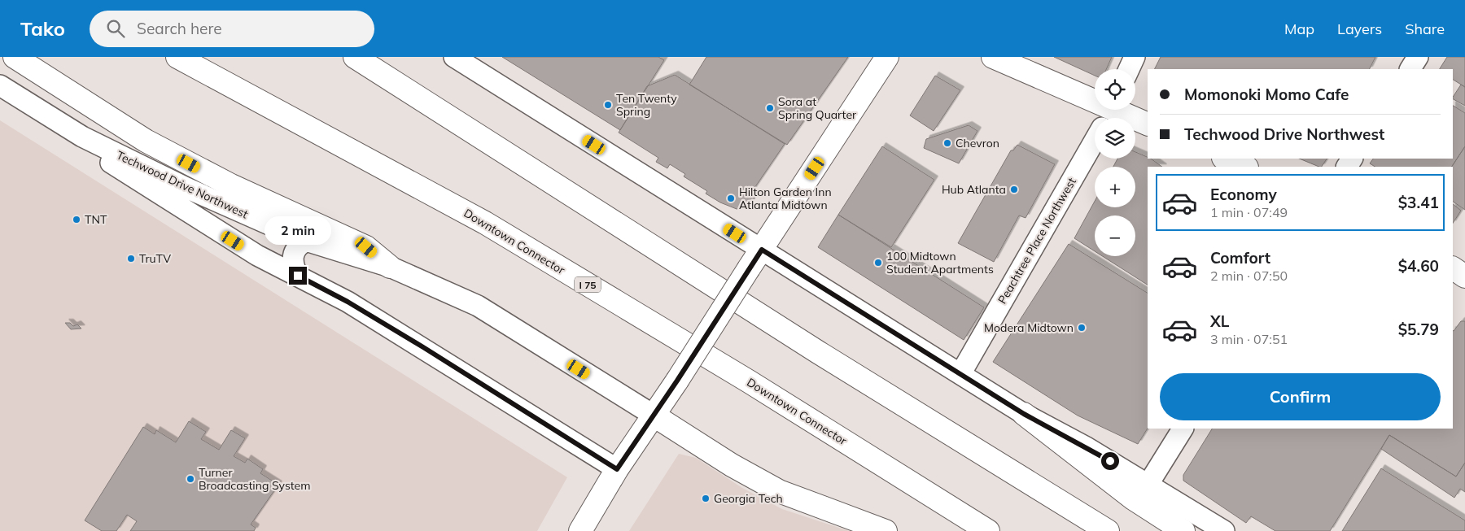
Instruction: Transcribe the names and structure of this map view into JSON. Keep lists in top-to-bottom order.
{
  "streets": {
    "main road": ["Downtown Connector", "I 75"],
    "street": ["Techwood Drive Northwest", "Peachtree Place Northwest"]
  },
  "places": [
    "Ten Twenty Spring",
    "Sora at Spring Quarter",
    "Chevron",
    "Hub Atlanta",
    "Hilton Garden Inn Atlanta Midtown",
    "TNT",
    "TruTV",
    "100 Midtown Student Apartments",
    "Modera Midtown",
    "Turner Broadcasting System",
    "Georgia Tech"
  ],
  "page": {
    "header": "Tako",
    "search": "Search here",
    "nav": ["Map", "Layers", "Share"],
    "map_buttons": ["+", "−"],
    "banner": ["Momonoki Momo Cafe", "Techwood Drive Northwest"],
    "list": [
      {
        "name": "Economy",
        "note": "1 min · 07:49",
        "value": "$3.41"
      },
      {
        "name": "Comfort",
        "note": "2 min · 07:50",
        "value": "$4.60"
      },
      {
        "name": "XL",
        "note": "3 min · 07:51",
        "value": "$5.79"
      }
    ],
    "bubble": "2 min",
    "buttons": "Confirm"
  }
}
